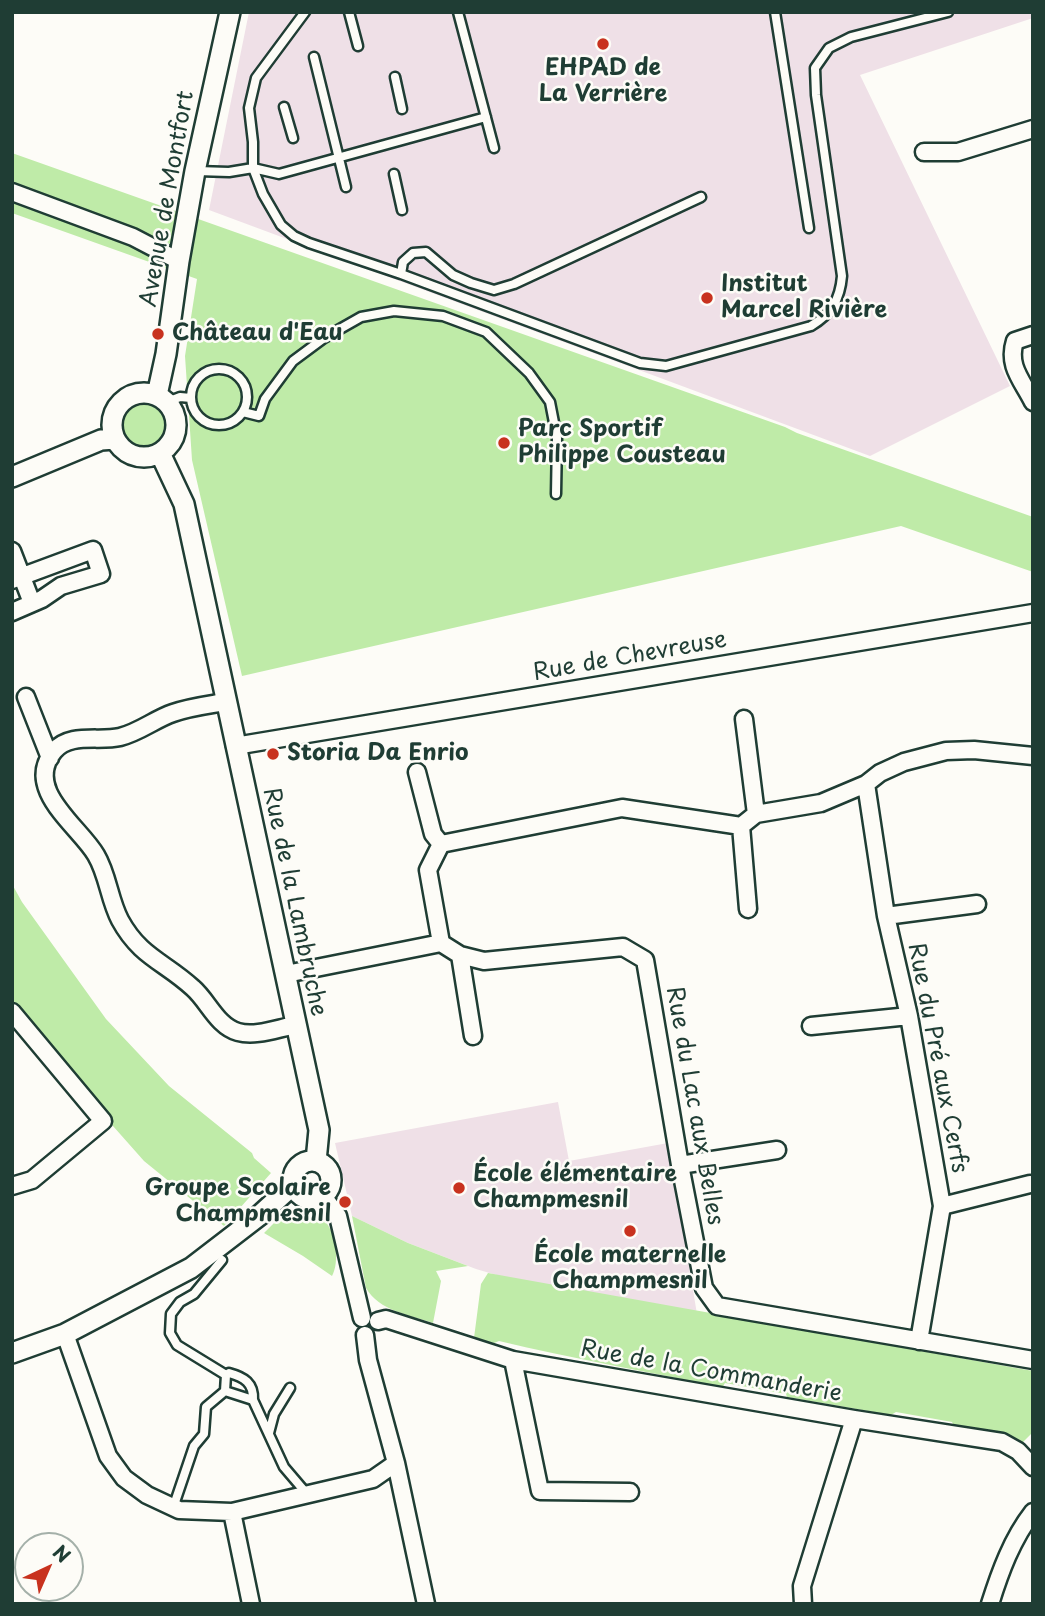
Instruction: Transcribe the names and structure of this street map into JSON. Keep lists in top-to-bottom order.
{
  "streets": {
    "street": [
      "Avenue de Montfort",
      "Rue de Chevreuse",
      "Rue de la Lambruche",
      "Rue du Pré aux Cerfs",
      "Rue du Lac aux Belles",
      "Rue de la Commanderie"
    ]
  },
  "crossings": [
    ["Avenue de Montfort", "Rue de la Lambruche"],
    ["Rue de Chevreuse", "Rue de la Lambruche"],
    ["Rue du Pré aux Cerfs", "Rue du Lac aux Belles"]
  ],
  "places": [
    "EHPAD de La Verrière",
    "Institut Marcel Rivière",
    "Château d'Eau",
    "Parc Sportif Philippe Cousteau",
    "Storia Da Enrio",
    "École élémentaire Champmesnil",
    "Groupe Scolaire Champmesnil",
    "École maternelle Champmesnil"
  ],
  "north": "top right"
}
